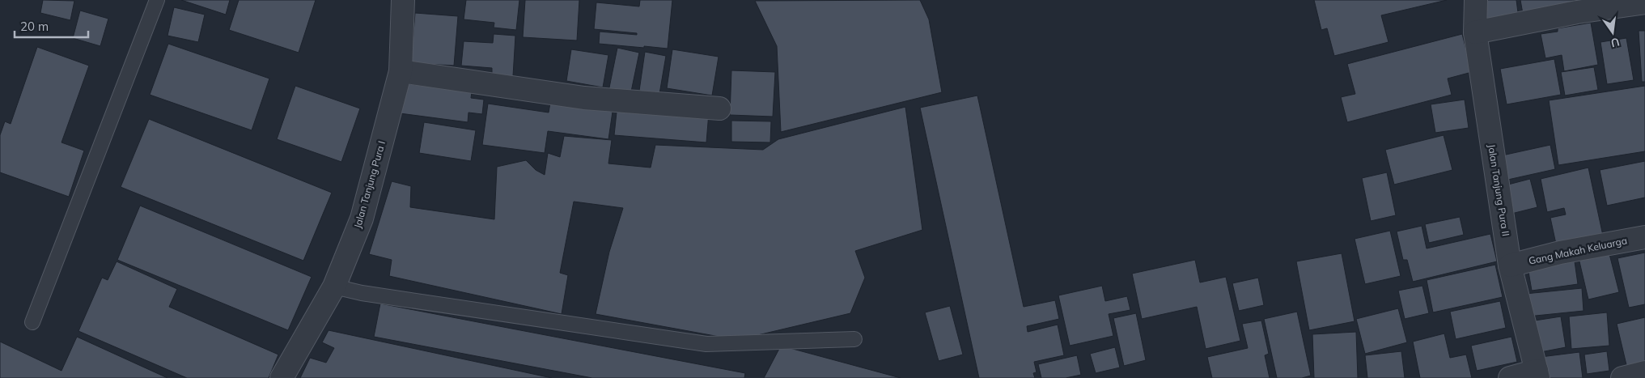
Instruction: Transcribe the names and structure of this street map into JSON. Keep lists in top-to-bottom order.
{
  "streets": {
    "street": ["Jalan Tanjung Pura I", "Jalan Tanjung Pura II", "Gang Makah Keluarga"]
  },
  "crossings": [
    ["Jalan Tanjung Pura II", "Gang Makah Keluarga"]
  ],
  "scale_bar": "20 m",
  "north": "bottom"
}
